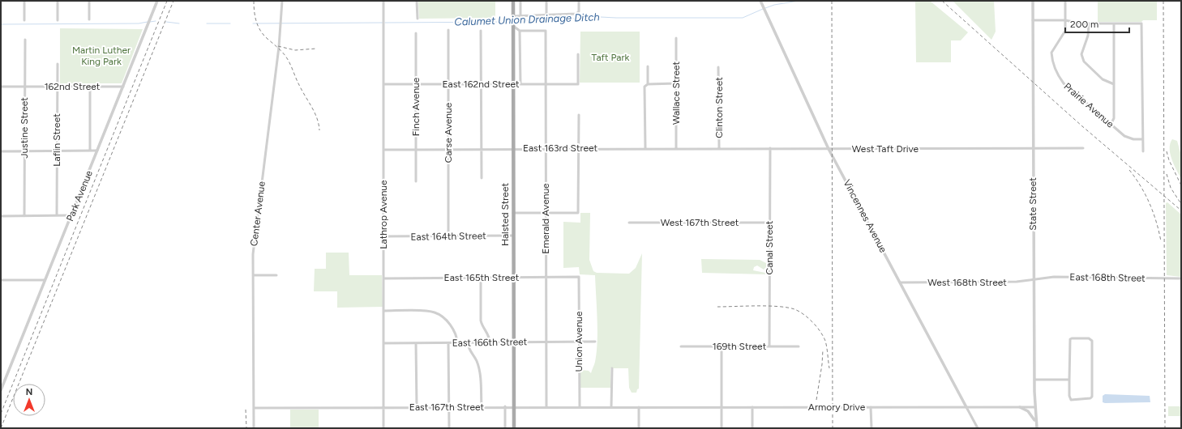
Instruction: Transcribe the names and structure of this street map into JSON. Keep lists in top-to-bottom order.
{
  "streets": {
    "main road": ["Halsted Street"],
    "street": [
      "East 162nd Street",
      "162nd Street",
      "Wallace Street",
      "Prairie Avenue",
      "Finch Avenue",
      "Clinton Street",
      "Justine Street",
      "Carse Avenue",
      "Laflin Street",
      "East 163rd Street",
      "West Taft Drive",
      "Park Avenue",
      "State Street",
      "Center Avenue",
      "Lathrop Avenue",
      "Vincennes Avenue",
      "Emerald Avenue",
      "West 167th Street",
      "East 164th Street",
      "Canal Street",
      "East 165th Street",
      "East 168th Street",
      "West 168th Street",
      "Union Avenue",
      "East 166th Street",
      "169th Street",
      "East 167th Street",
      "Armory Drive"
    ]
  },
  "crossings": [
    ["East 162nd Street", "Finch Avenue"],
    ["East 162nd Street", "Carse Avenue"],
    ["East 162nd Street", "Lathrop Avenue"],
    ["East 162nd Street", "Halsted Street"],
    ["East 162nd Street", "Emerald Avenue"],
    ["162nd Street", "Justine Street"],
    ["162nd Street", "Laflin Street"],
    ["162nd Street", "Park Avenue"],
    ["Wallace Street", "East 163rd Street"],
    ["Finch Avenue", "East 163rd Street"],
    ["Clinton Street", "East 163rd Street"],
    ["Carse Avenue", "East 163rd Street"],
    ["Carse Avenue", "East 164th Street"],
    ["East 163rd Street", "West Taft Drive"],
    ["East 163rd Street", "Lathrop Avenue"],
    ["East 163rd Street", "Halsted Street"],
    ["East 163rd Street", "Emerald Avenue"],
    ["West Taft Drive", "State Street"],
    ["West Taft Drive", "Vincennes Avenue"],
    ["West Taft Drive", "Canal Street"],
    ["State Street", "East 168th Street"],
    ["State Street", "West 168th Street"],
    ["State Street", "Armory Drive"],
    ["Center Avenue", "East 167th Street"],
    ["Lathrop Avenue", "East 164th Street"],
    ["Lathrop Avenue", "East 165th Street"],
    ["Lathrop Avenue", "East 166th Street"],
    ["Lathrop Avenue", "East 167th Street"],
    ["Halsted Street", "East 164th Street"],
    ["Halsted Street", "East 165th Street"],
    ["Halsted Street", "East 166th Street"],
    ["Halsted Street", "East 167th Street"],
    ["Vincennes Avenue", "West 168th Street"],
    ["Vincennes Avenue", "Armory Drive"],
    ["Emerald Avenue", "East 165th Street"],
    ["Emerald Avenue", "East 166th Street"],
    ["Emerald Avenue", "East 167th Street"],
    ["West 167th Street", "Canal Street"],
    ["Canal Street", "169th Street"],
    ["East 165th Street", "Union Avenue"],
    ["East 168th Street", "West 168th Street"],
    ["Union Avenue", "East 166th Street"],
    ["Union Avenue", "East 167th Street"],
    ["East 167th Street", "Armory Drive"]
  ],
  "water": ["Calumet Union Drainage Ditch"],
  "parks": ["Martin Luther King Park", "Taft Park"],
  "scale_bar": "200 m",
  "north": "top"
}
